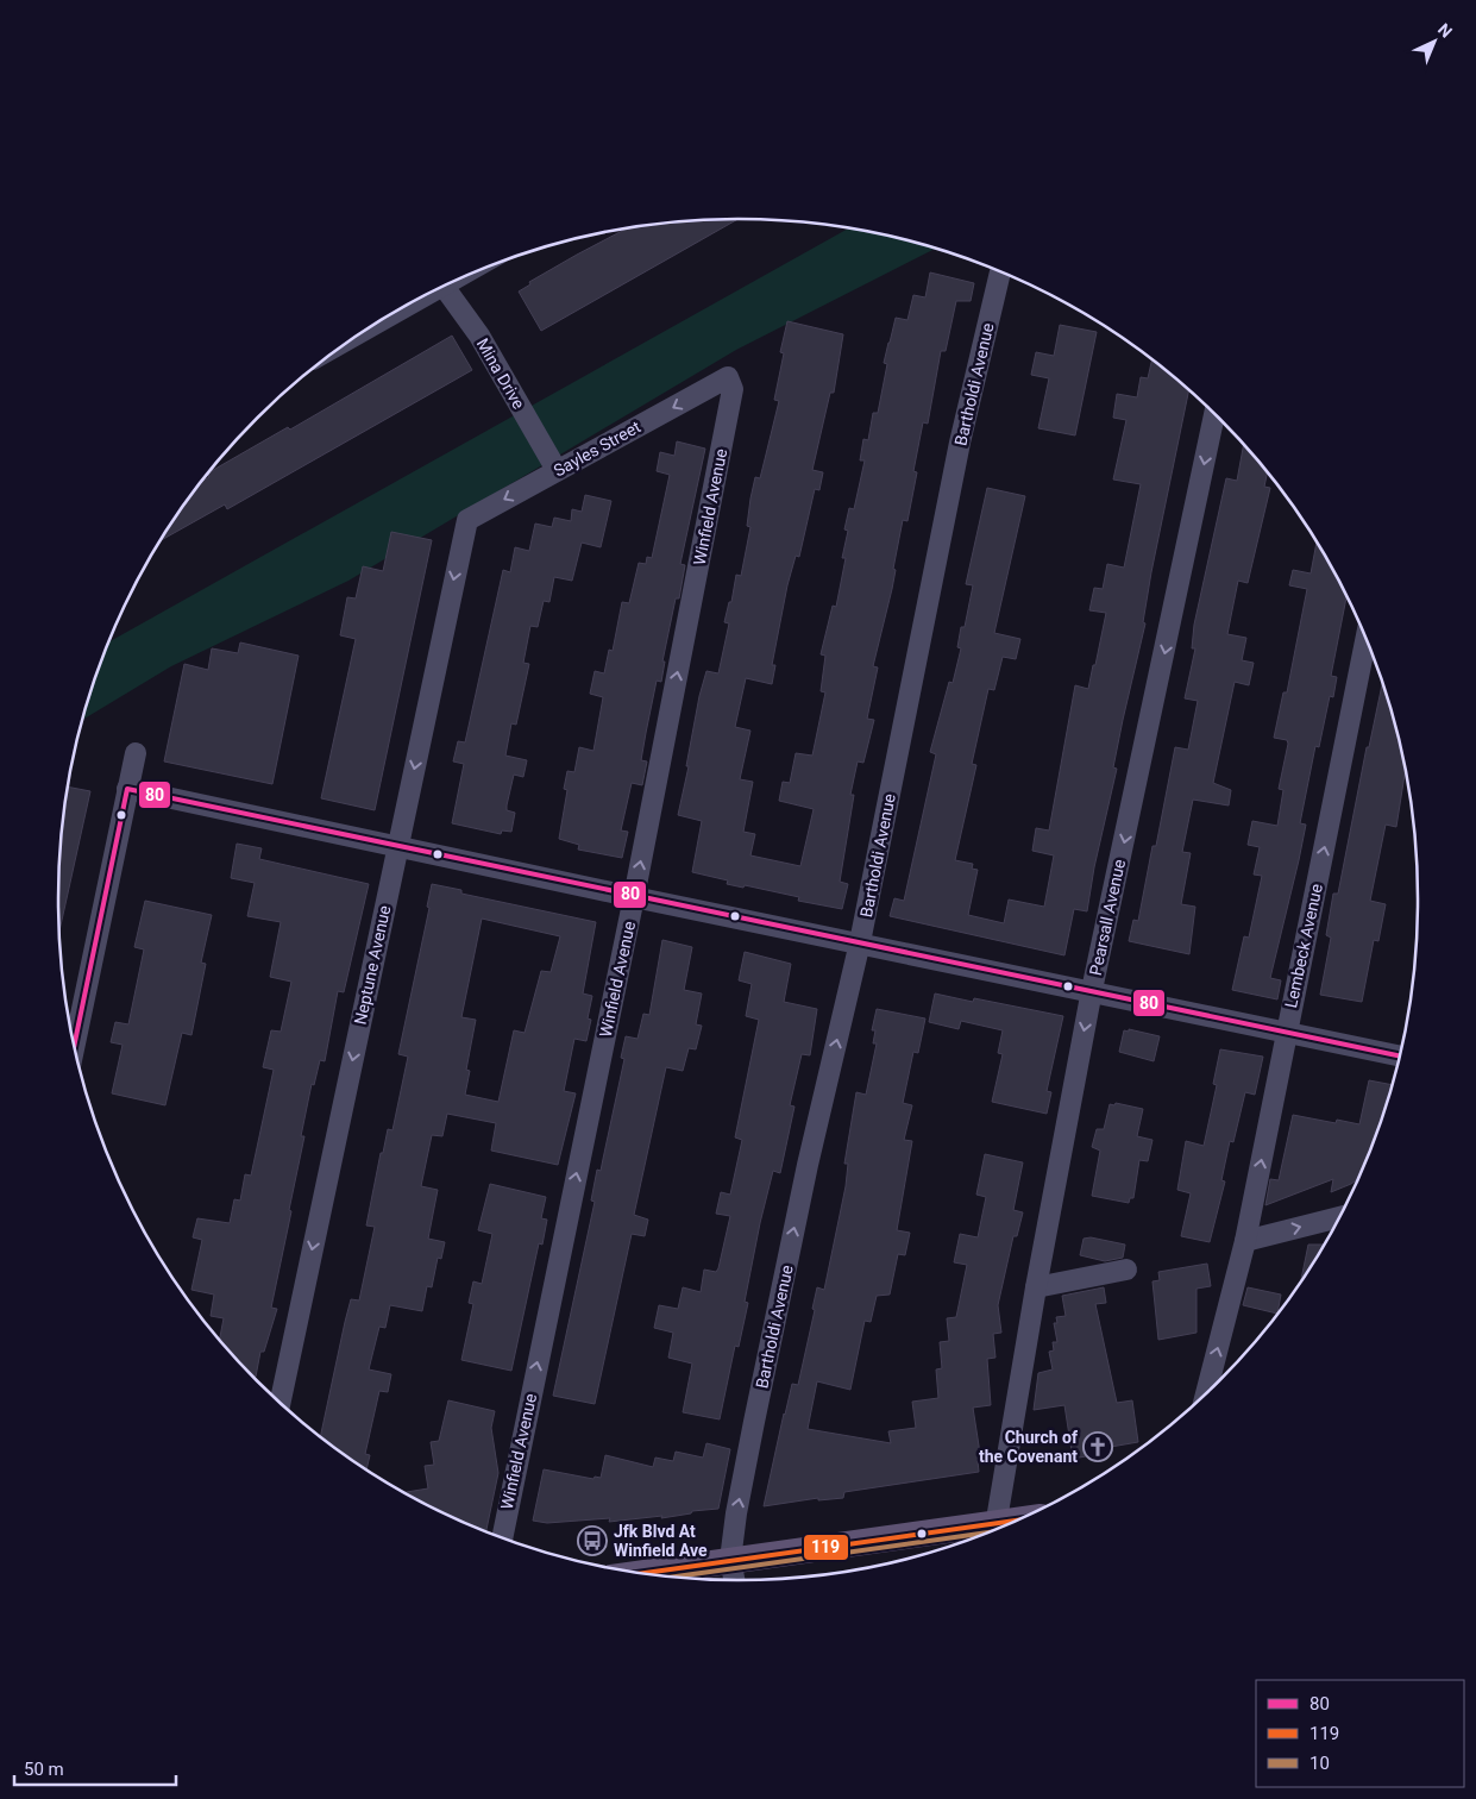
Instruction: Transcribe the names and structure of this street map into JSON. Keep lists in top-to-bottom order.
{
  "streets": {
    "street": [
      "Mina Drive",
      "Bartholdi Avenue",
      "Sayles Street",
      "Winfield Avenue",
      "Pearsall Avenue",
      "Lembeck Avenue",
      "Neptune Avenue"
    ]
  },
  "crossings": [
    ["Mina Drive", "Sayles Street"],
    ["Sayles Street", "Winfield Avenue"],
    ["Sayles Street", "Neptune Avenue"]
  ],
  "one_way": [
    "Bartholdi Avenue",
    "Sayles Street",
    "Winfield Avenue",
    "Pearsall Avenue",
    "Lembeck Avenue",
    "Neptune Avenue"
  ],
  "places": {
    "church": ["Church of the Covenant"],
    "bus stop": ["Jfk Blvd At Winfield Ave"]
  },
  "lines": ["transit line 80", "transit line 119", "transit line 10"],
  "legend": ["80", "119", "10"],
  "scale_bar": "50 m",
  "north": "top right"
}
